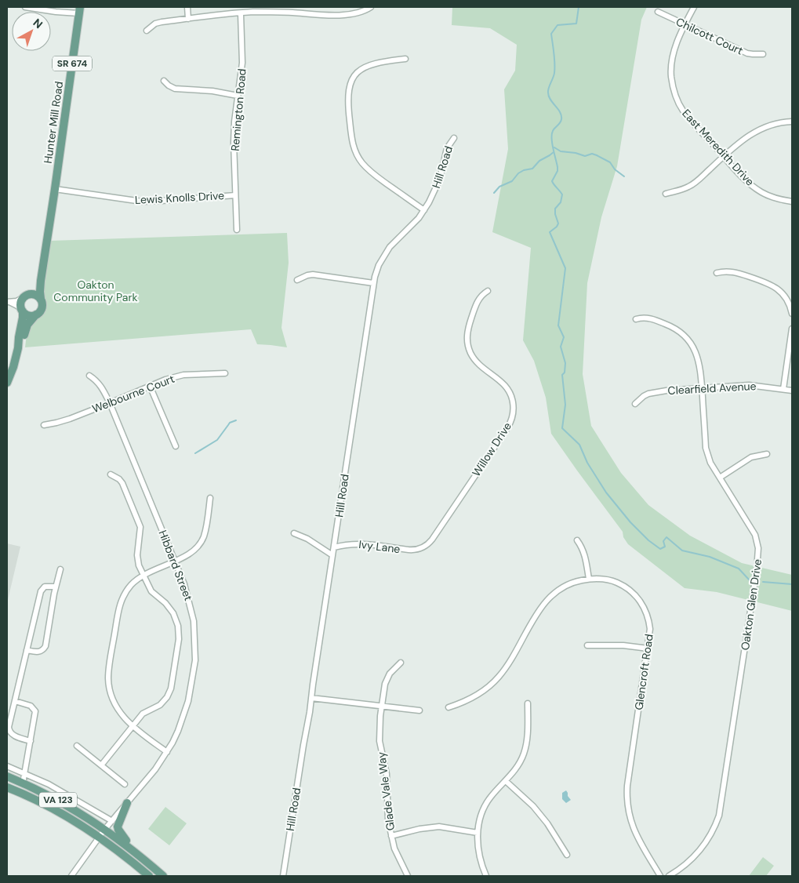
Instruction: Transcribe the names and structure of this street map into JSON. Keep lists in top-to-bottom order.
{
  "streets": {
    "main road": ["SR 674", "Hunter Mill Road", "VA 123"],
    "street": [
      "Chilcott Court",
      "Remington Road",
      "East Meredith Drive",
      "Hill Road",
      "Lewis Knolls Drive",
      "Clearfield Avenue",
      "Welbourne Court",
      "Willow Drive",
      "Ivy Lane",
      "Hibbard Street",
      "Oakton Glen Drive",
      "Glencroft Road",
      "Glade Vale Way"
    ]
  },
  "crossings": [
    ["Chilcott Court", "East Meredith Drive"],
    ["Remington Road", "Lewis Knolls Drive"],
    ["Hunter Mill Road", "Lewis Knolls Drive"],
    ["Hill Road", "Ivy Lane"],
    ["Clearfield Avenue", "Oakton Glen Drive"],
    ["Welbourne Court", "Hibbard Street"],
    ["Willow Drive", "Ivy Lane"],
    ["Hibbard Street", "VA 123"]
  ],
  "parks": ["Oakton Community Park"],
  "north": "top right"
}
